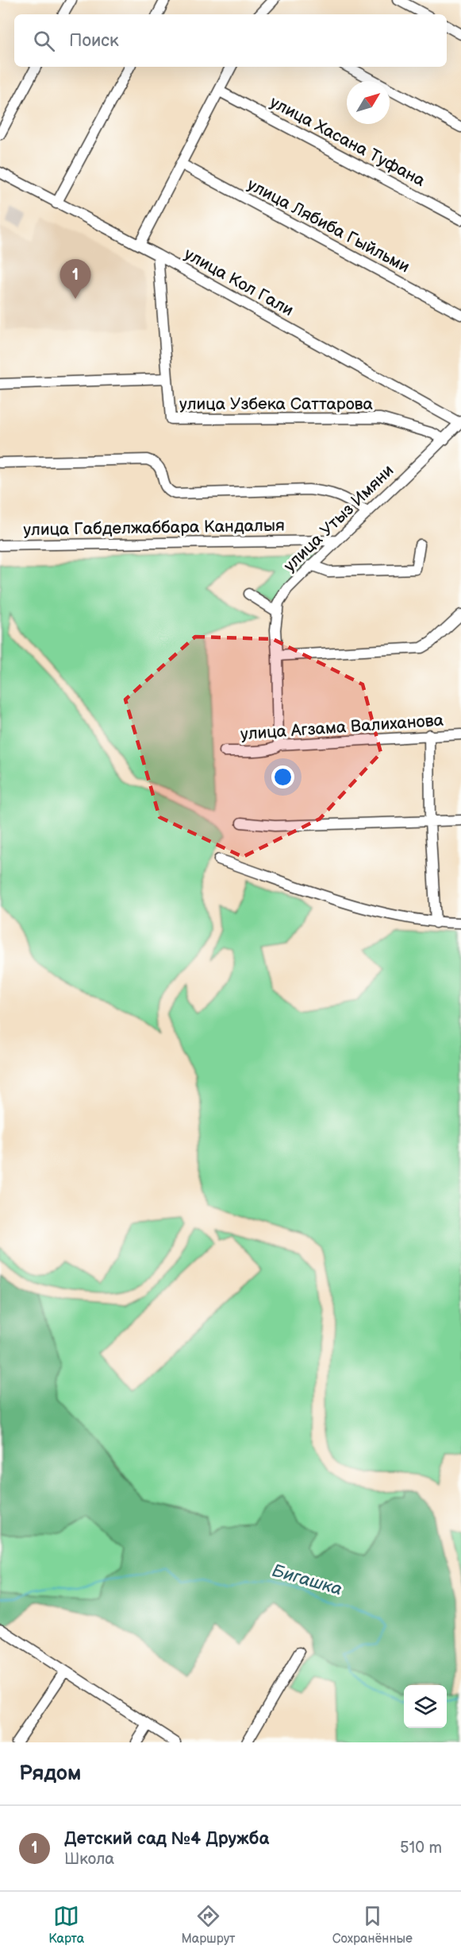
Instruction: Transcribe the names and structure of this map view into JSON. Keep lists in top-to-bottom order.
{
  "streets": {
    "street": [
      "улица Хасана Туфана",
      "улица Лябиба Гыйльми",
      "улица Кол Гали",
      "улица Узбека Саттарова",
      "улица Утыз Имяни",
      "улица Габделжаббара Кандалыя",
      "улица Агзама Валиханова"
    ]
  },
  "crossings": [
    ["улица Кол Гали", "улица Утыз Имяни"],
    ["улица Узбека Саттарова", "улица Утыз Имяни"],
    ["улица Утыз Имяни", "улица Габделжаббара Кандалыя"],
    ["улица Утыз Имяни", "улица Агзама Валиханова"]
  ],
  "water": ["Бигашка"],
  "north": "top right",
  "page": {
    "search": "Поиск",
    "pins": "1",
    "heading": "Рядом",
    "list": [
      {
        "mark": "1",
        "name": "Детский сад №4 Дружба",
        "note": "Школа",
        "value": "510 m"
      }
    ],
    "nav": ["Карта", "Маршрут", "Сохранённые"]
  }
}
